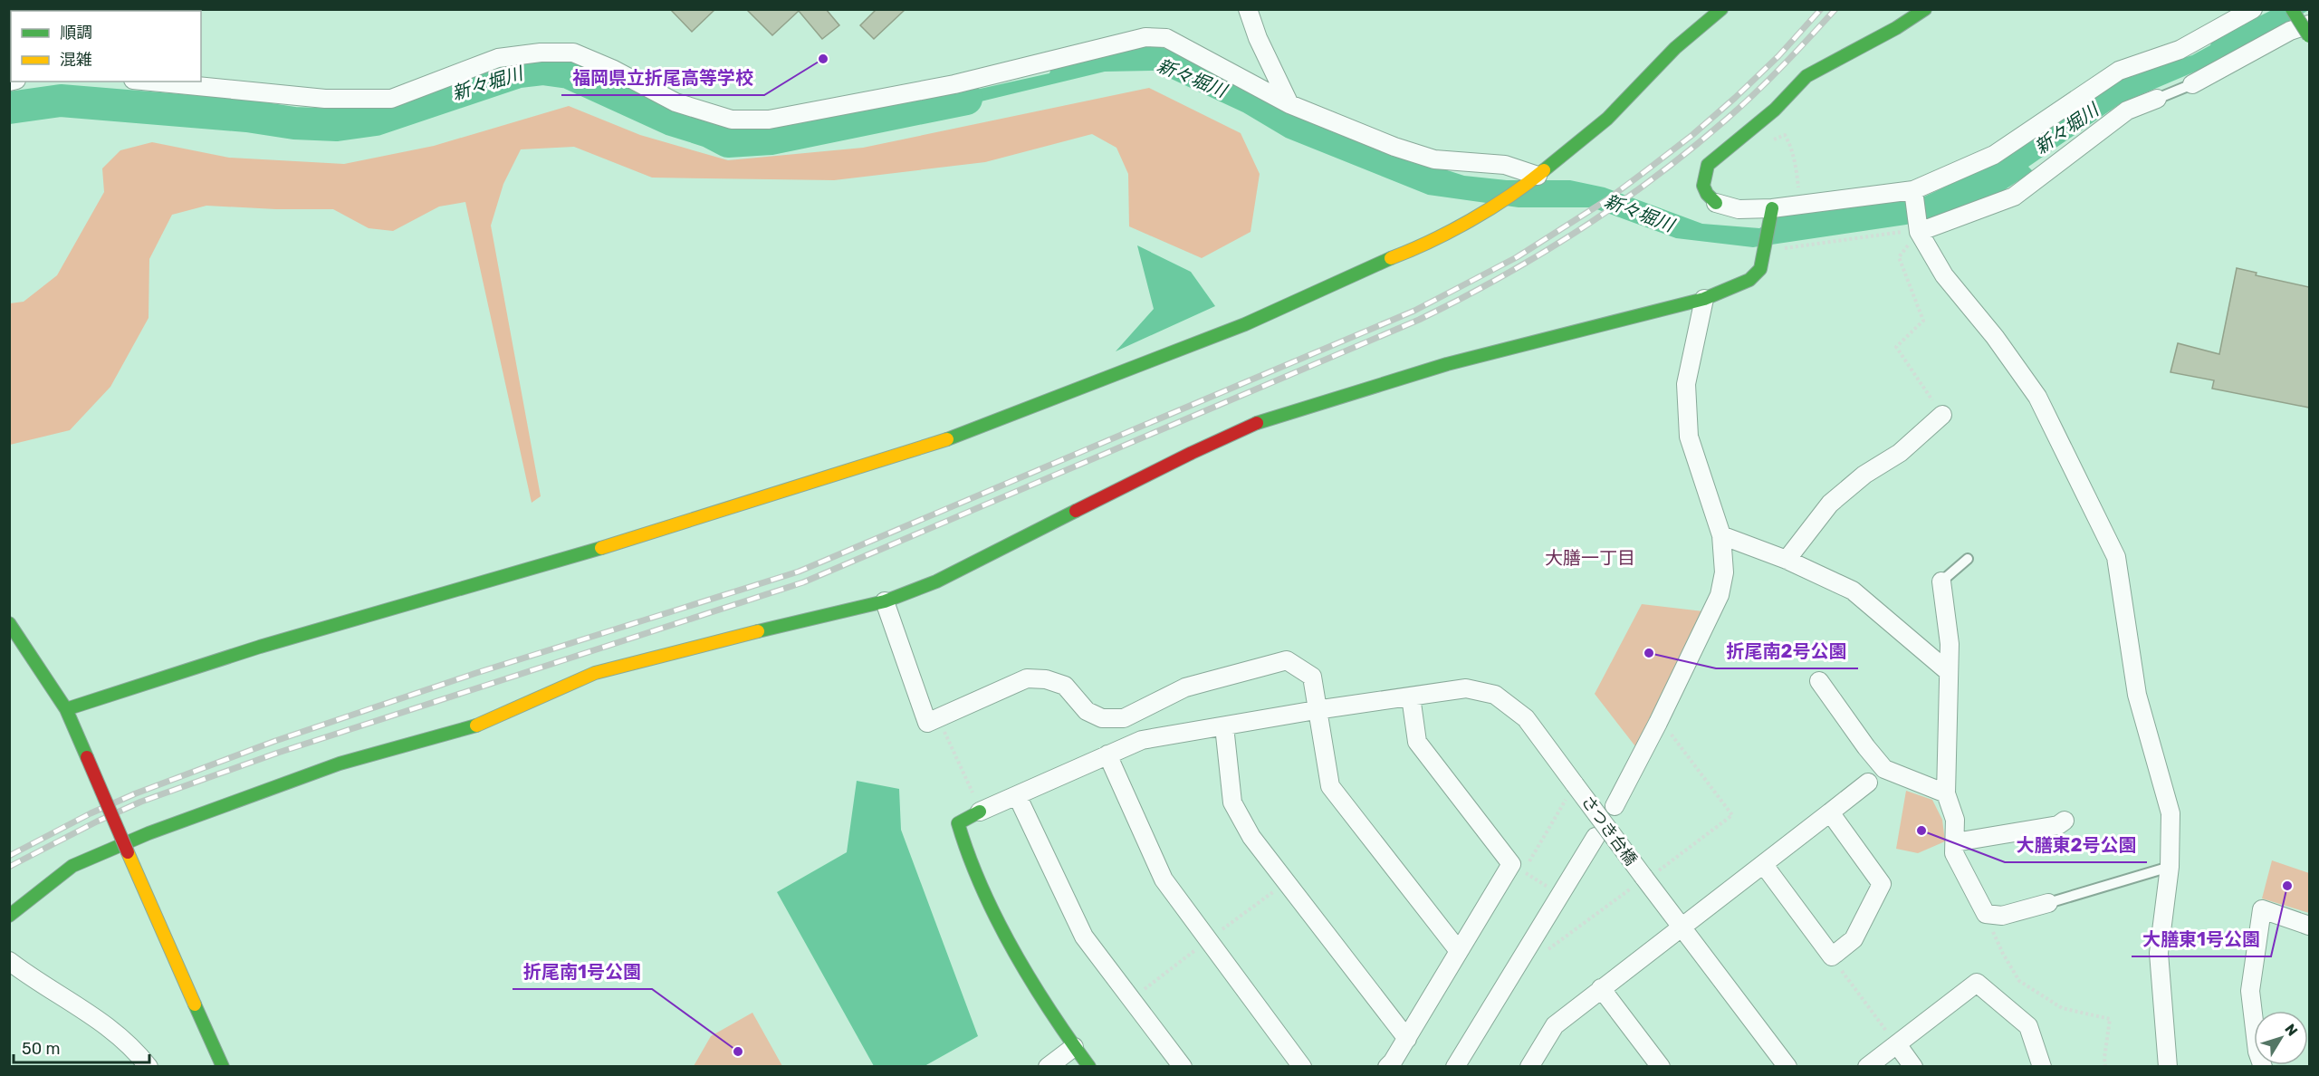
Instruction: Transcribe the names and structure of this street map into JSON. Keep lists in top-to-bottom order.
{
  "streets": {
    "street": ["さつき台橋"]
  },
  "districts": ["大膳一丁目"],
  "water": ["新々堀川"],
  "places": [
    "福岡県立折尾高等学校",
    "折尾南2号公園",
    "大膳東2号公園",
    "大膳東1号公園",
    "折尾南1号公園"
  ],
  "legend": ["順調", "混雑"],
  "scale_bar": "50 m",
  "north": "top right"
}
